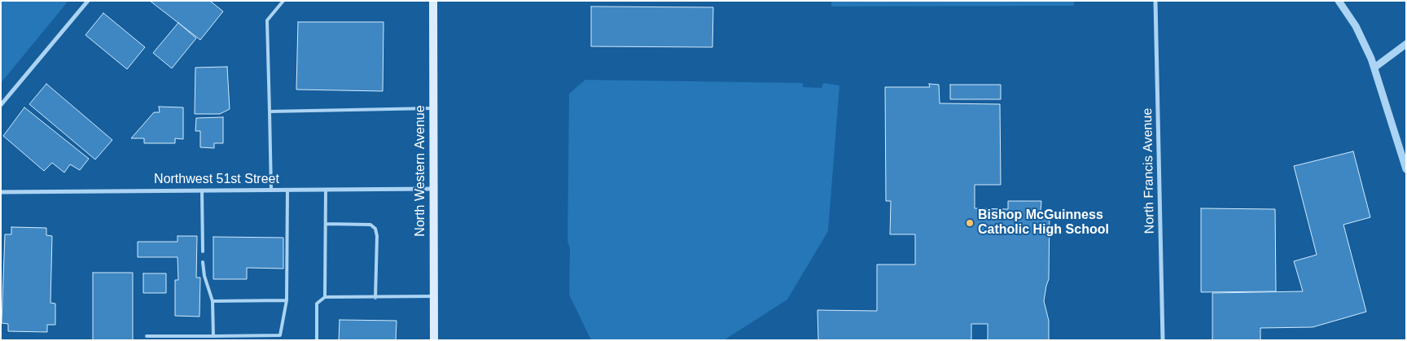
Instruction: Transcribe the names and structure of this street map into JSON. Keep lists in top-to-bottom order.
{
  "streets": {
    "main road": ["North Western Avenue"],
    "street": ["North Francis Avenue", "Northwest 51st Street"]
  },
  "crossings": [
    ["North Western Avenue", "Northwest 51st Street"]
  ],
  "places": ["Bishop McGuinness Catholic High School"]
}
